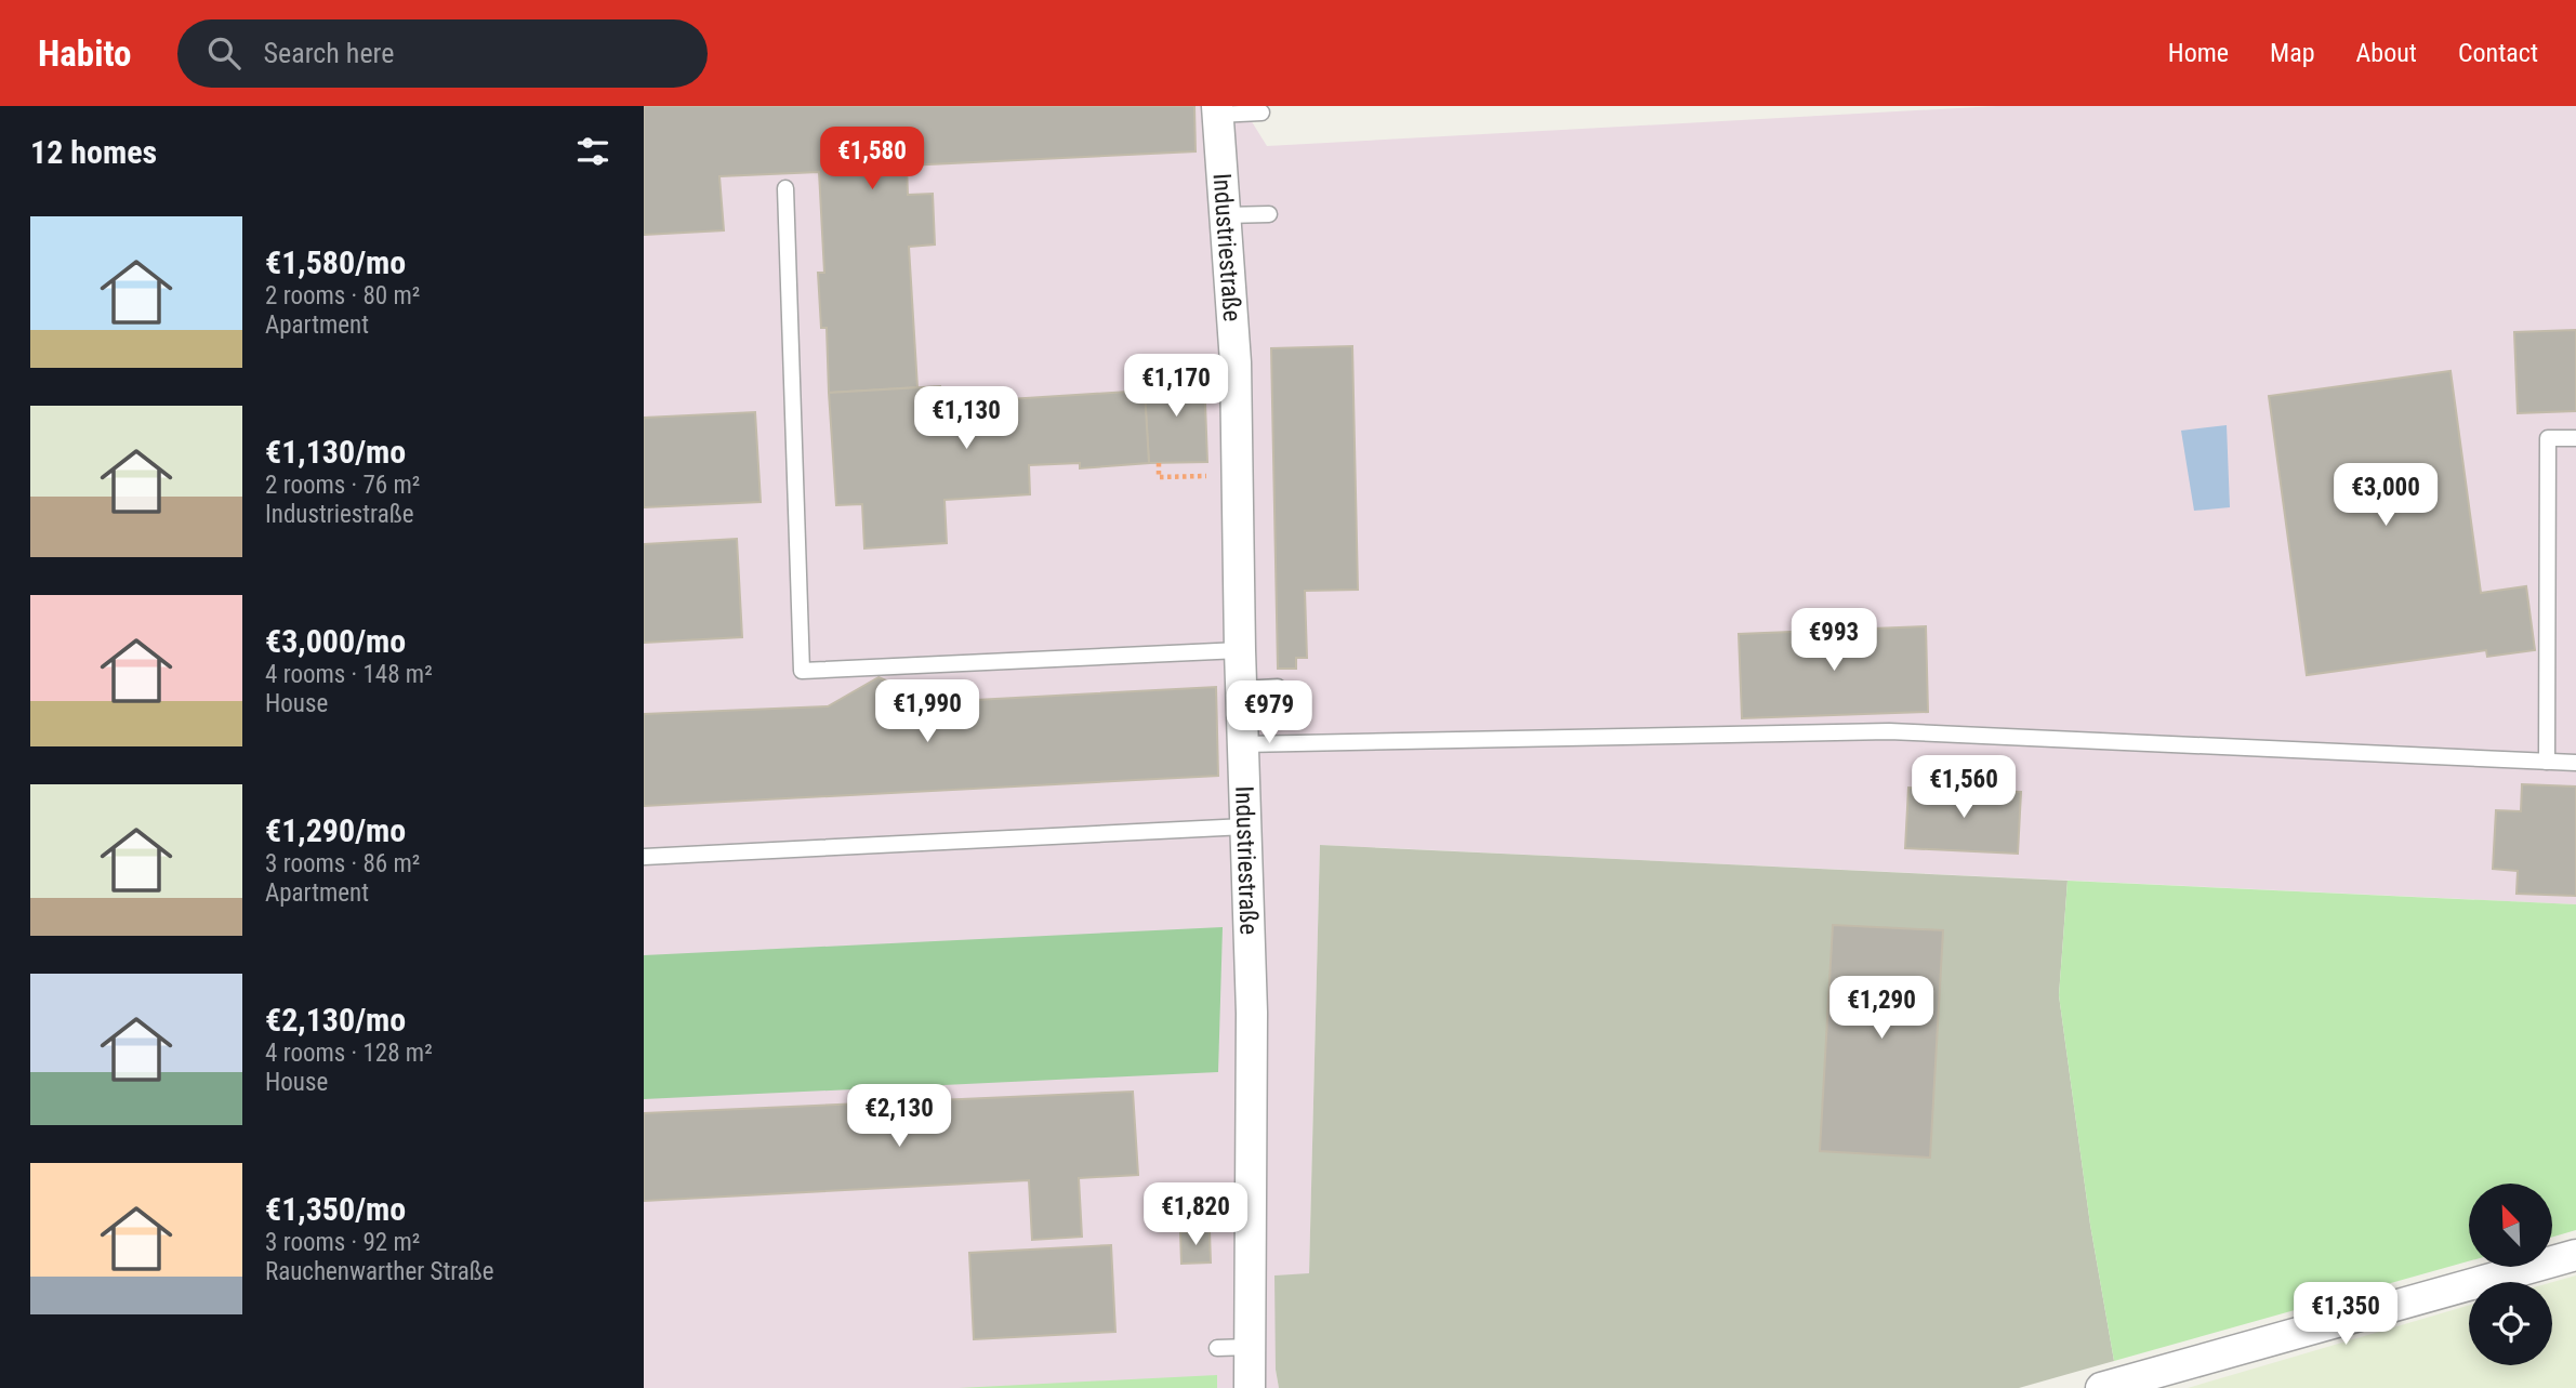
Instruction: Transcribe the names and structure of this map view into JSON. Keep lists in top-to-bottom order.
{
  "streets": {
    "street": ["Industriestraße"]
  },
  "north": "top left",
  "page": {
    "header": "Habito",
    "search": "Search here",
    "nav": [
      "Home",
      "Map",
      "About",
      "Contact"
    ],
    "heading": "12 homes",
    "price": [
      "€1,580",
      "€1,170",
      "€1,130",
      "€3,000",
      "€993",
      "€1,990",
      "€979",
      "€1,560",
      "€1,290",
      "€2,130",
      "€1,820",
      "€1,350"
    ],
    "list": [
      {
        "name": "€1,580/mo",
        "note": "2 rooms · 80 m² · Apartment"
      },
      {
        "name": "€1,130/mo",
        "note": "2 rooms · 76 m² · Industriestraße"
      },
      {
        "name": "€3,000/mo",
        "note": "4 rooms · 148 m² · House"
      },
      {
        "name": "€1,290/mo",
        "note": "3 rooms · 86 m² · Apartment"
      },
      {
        "name": "€2,130/mo",
        "note": "4 rooms · 128 m² · House"
      },
      {
        "name": "€1,350/mo",
        "note": "3 rooms · 92 m² · Rauchenwarther Straße"
      }
    ]
  }
}
